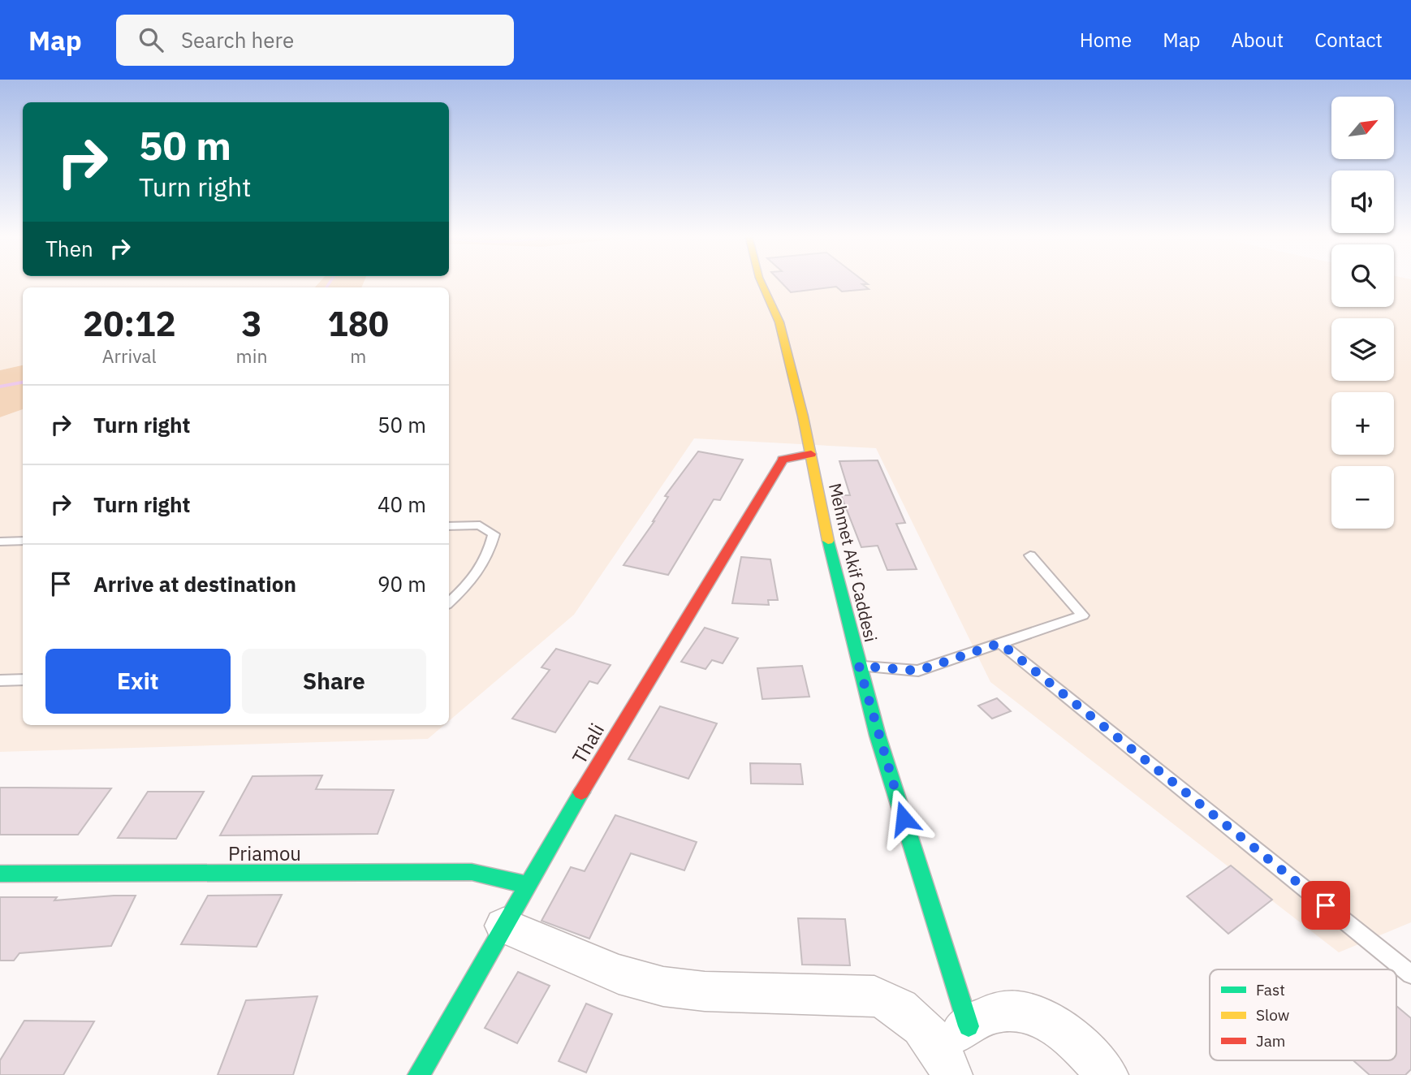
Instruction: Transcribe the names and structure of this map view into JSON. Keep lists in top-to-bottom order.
{
  "streets": {
    "street": ["Mehmet Akif Caddesi", "Thali", "Priamou"]
  },
  "crossings": [
    ["Mehmet Akif Caddesi", "Thali"],
    ["Thali", "Priamou"]
  ],
  "legend": ["Fast", "Slow", "Jam"],
  "north": "top right",
  "page": {
    "header": "Map",
    "search": "Search here",
    "nav": [
      "Home",
      "Map",
      "About",
      "Contact"
    ],
    "map_buttons": ["+", "−"],
    "turn": ["50 m", "Turn right"],
    "then": "Then",
    "eta": [
      "20:12",
      "Arrival",
      "3",
      "min",
      "180",
      "m"
    ],
    "list": [
      {
        "name": "Turn right",
        "value": "50 m"
      },
      {
        "name": "Turn right",
        "value": "40 m"
      },
      {
        "name": "Arrive at destination",
        "value": "90 m"
      }
    ],
    "buttons": ["Exit", "Share"]
  }
}
